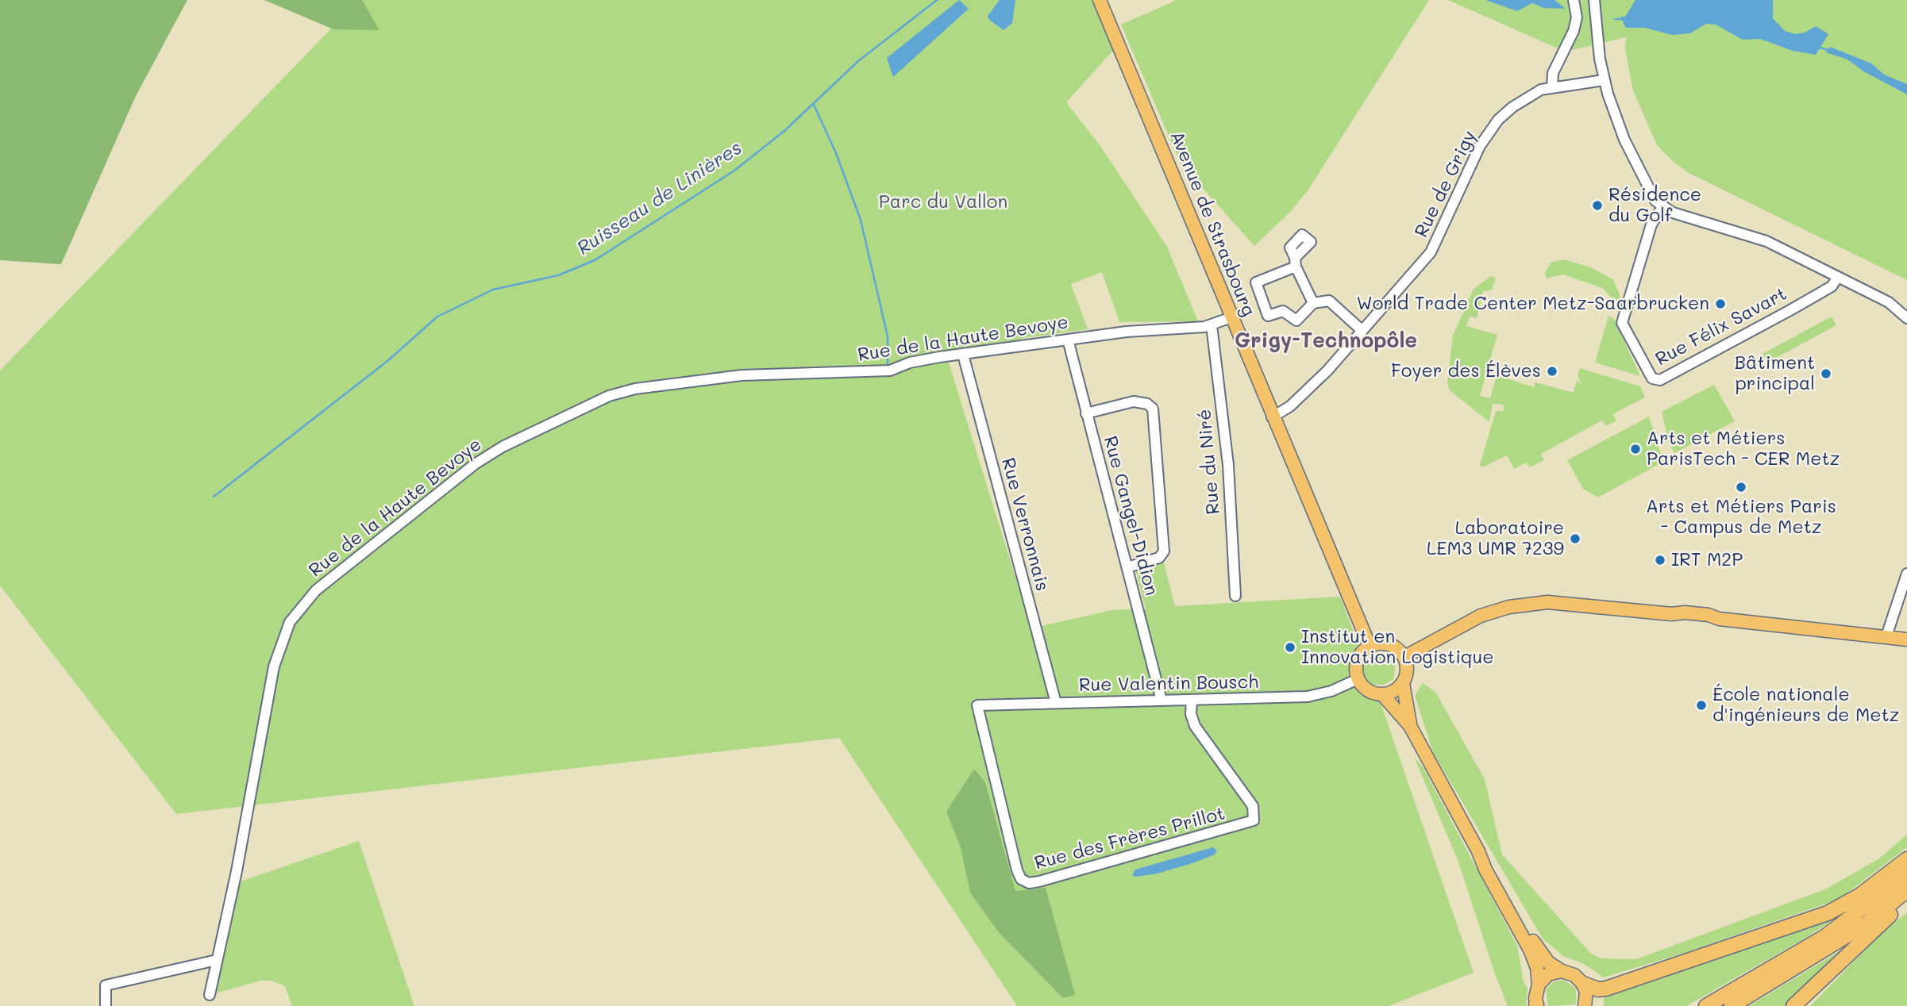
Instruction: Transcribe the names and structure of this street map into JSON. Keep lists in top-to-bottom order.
{
  "streets": {
    "main road": ["Avenue de Strasbourg"],
    "street": [
      "Rue de Grigy",
      "Rue Félix Savart",
      "Rue de la Haute Bevoye",
      "Rue du Niré",
      "Rue Gangel-Didion",
      "Rue Verronnais",
      "Rue Valentin Bousch",
      "Rue des Frères Prillot"
    ]
  },
  "crossings": [
    ["Rue de Grigy", "Avenue de Strasbourg"],
    ["Avenue de Strasbourg", "Rue de la Haute Bevoye"],
    ["Avenue de Strasbourg", "Rue Valentin Bousch"],
    ["Rue de la Haute Bevoye", "Rue du Niré"],
    ["Rue de la Haute Bevoye", "Rue Gangel-Didion"],
    ["Rue de la Haute Bevoye", "Rue Verronnais"],
    ["Rue Gangel-Didion", "Rue Valentin Bousch"],
    ["Rue Verronnais", "Rue Valentin Bousch"],
    ["Rue Valentin Bousch", "Rue des Frères Prillot"]
  ],
  "districts": ["Grigy-Technopôle"],
  "water": ["Ruisseau de Linières"],
  "parks": ["Parc du Vallon"],
  "places": [
    "Résidence du Golf",
    "World Trade Center Metz-Saarbrucken",
    "Foyer des Élèves",
    "Bâtiment principal",
    "Arts et Métiers ParisTech - CER Metz",
    "Arts et Métiers Paris - Campus de Metz",
    "Laboratoire LEM3 UMR 7239",
    "IRT M2P",
    "Institut en Innovation Logistique",
    "École nationale d'ingénieurs de Metz"
  ]
}
